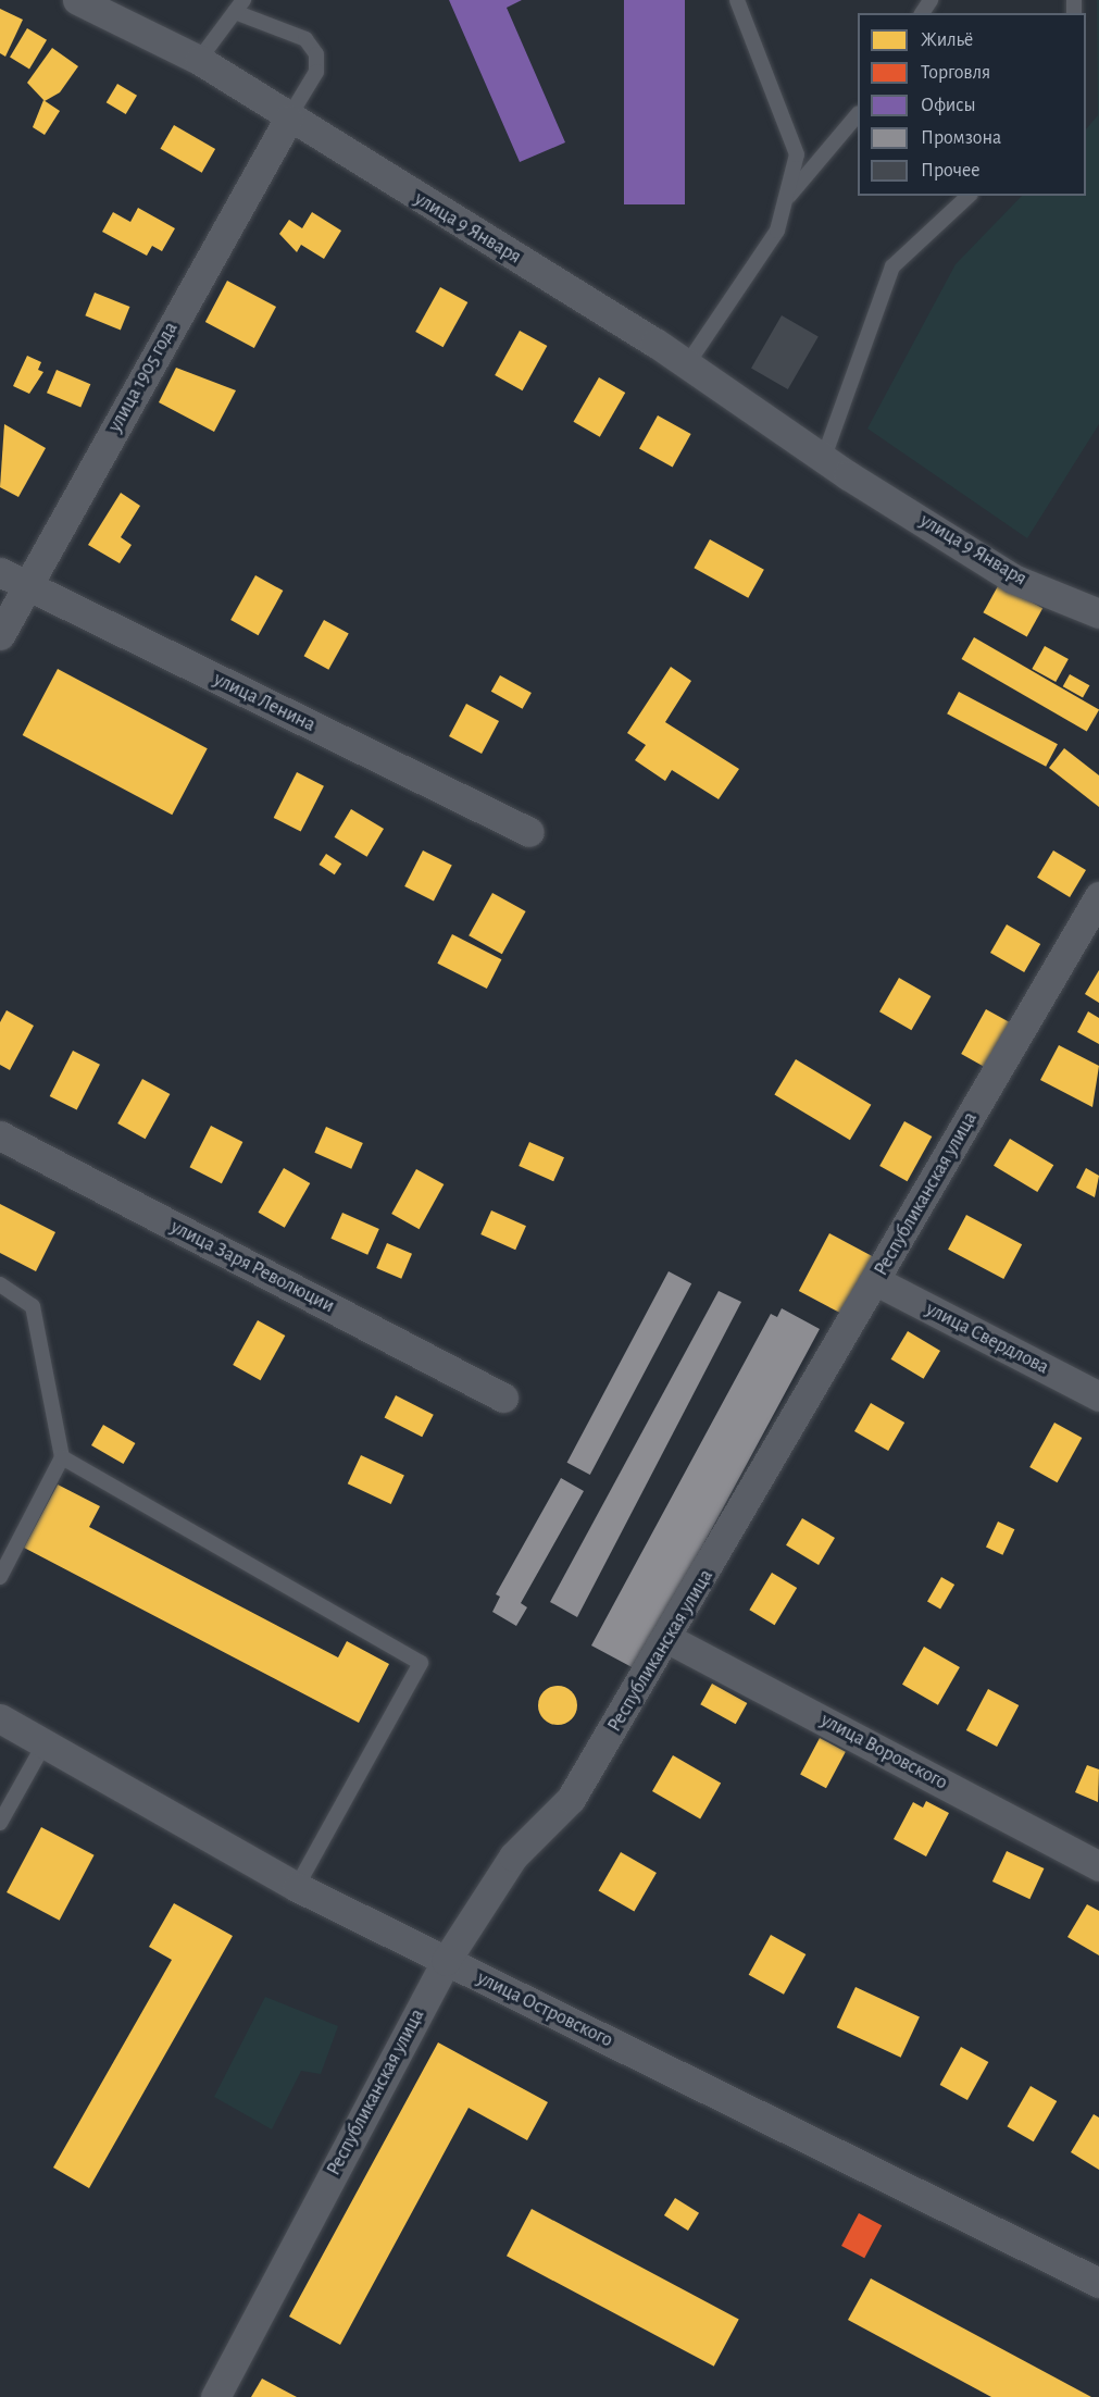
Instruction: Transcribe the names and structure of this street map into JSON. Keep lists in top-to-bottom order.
{
  "streets": {
    "street": [
      "улица 9 Января",
      "улица 1905 года",
      "улица Ленина",
      "Республиканская улица",
      "улица Заря Революции",
      "улица Свердлова",
      "улица Воровского",
      "улица Островского"
    ]
  },
  "crossings": [
    ["улица 9 Января", "улица 1905 года"],
    ["улица 1905 года", "улица Ленина"],
    ["Республиканская улица", "улица Свердлова"],
    ["Республиканская улица", "улица Воровского"],
    ["Республиканская улица", "улица Островского"]
  ],
  "legend": [
    "Жильё",
    "Торговля",
    "Офисы",
    "Промзона",
    "Прочее"
  ]
}
